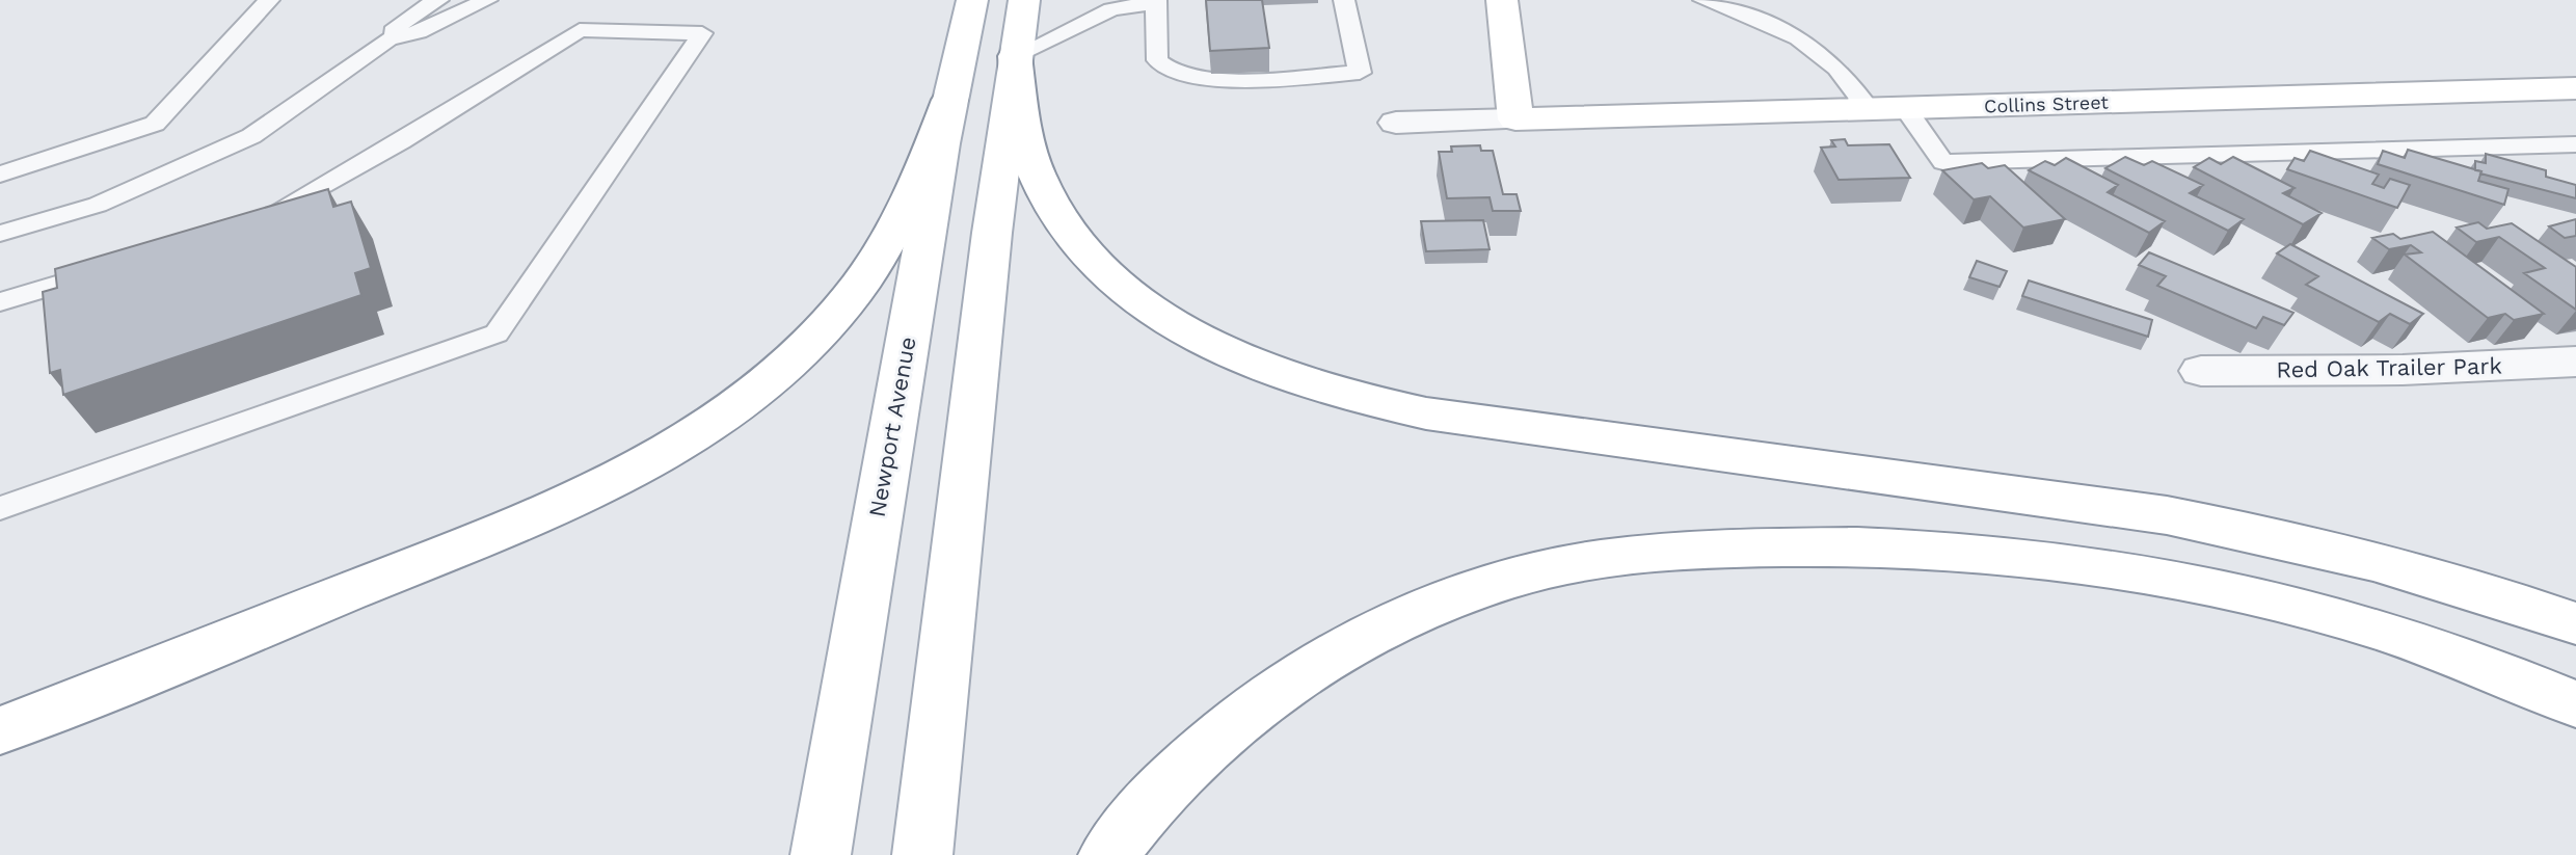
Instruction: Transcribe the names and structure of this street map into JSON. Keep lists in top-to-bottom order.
{
  "streets": {
    "main road": ["Collins Street", "Newport Avenue"],
    "street": ["Red Oak Trailer Park"]
  }
}
